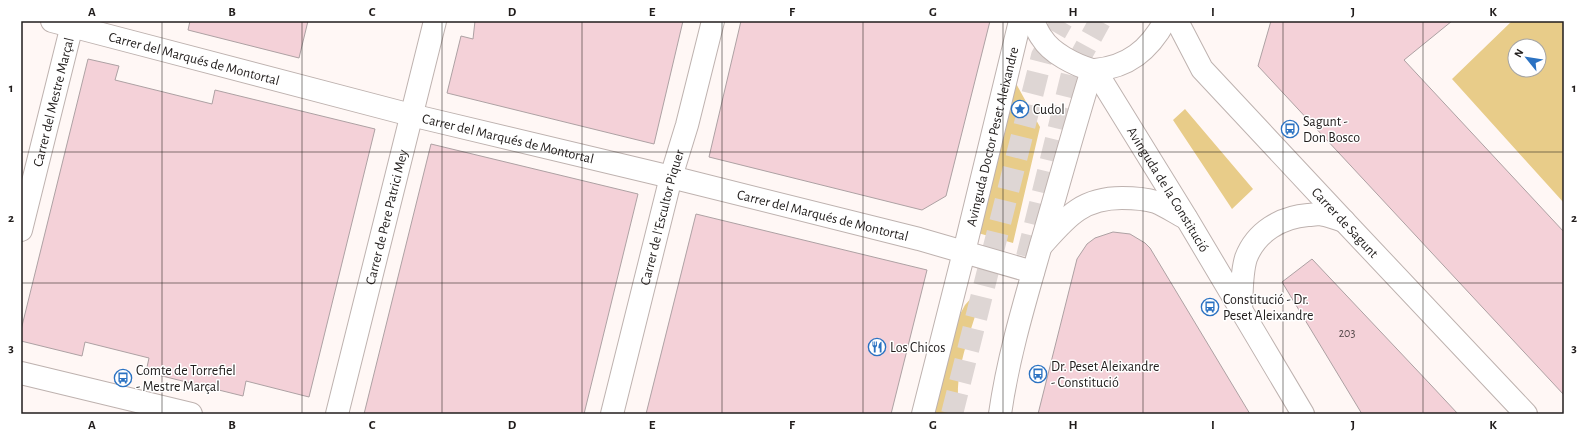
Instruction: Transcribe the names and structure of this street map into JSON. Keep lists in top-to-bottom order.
{
  "streets": {
    "street": [
      "Carrer del Marqués de Montortal",
      "Carrer del Mestre Marçal",
      "Avinguda Doctor Peset Aleixandre",
      "Avinguda de la Constitució",
      "Carrer de Pere Patrici Mey",
      "Carrer de l'Escultor Piquer",
      "Carrer de Sagunt"
    ]
  },
  "crossings": [
    ["Carrer del Marqués de Montortal", "Carrer del Mestre Marçal"],
    ["Carrer del Marqués de Montortal", "Avinguda Doctor Peset Aleixandre"],
    ["Carrer del Marqués de Montortal", "Carrer de Pere Patrici Mey"],
    ["Carrer del Marqués de Montortal", "Carrer de l'Escultor Piquer"]
  ],
  "places": {
    "place": ["Cudol"],
    "bus stop": [
      "Sagunt - Don Bosco",
      "Constitució - Dr. Peset Aleixandre",
      "Dr. Peset Aleixandre - Constitució",
      "Comte de Torrefiel - Mestre Marçal"
    ],
    "restaurant": ["Los Chicos"]
  },
  "house_numbers": ["203"],
  "north": "top left",
  "grid": {
    "columns": [
      "A",
      "B",
      "C",
      "D",
      "E",
      "F",
      "G",
      "H",
      "I",
      "J",
      "K"
    ],
    "rows": ["1", "2", "3"]
  }
}
